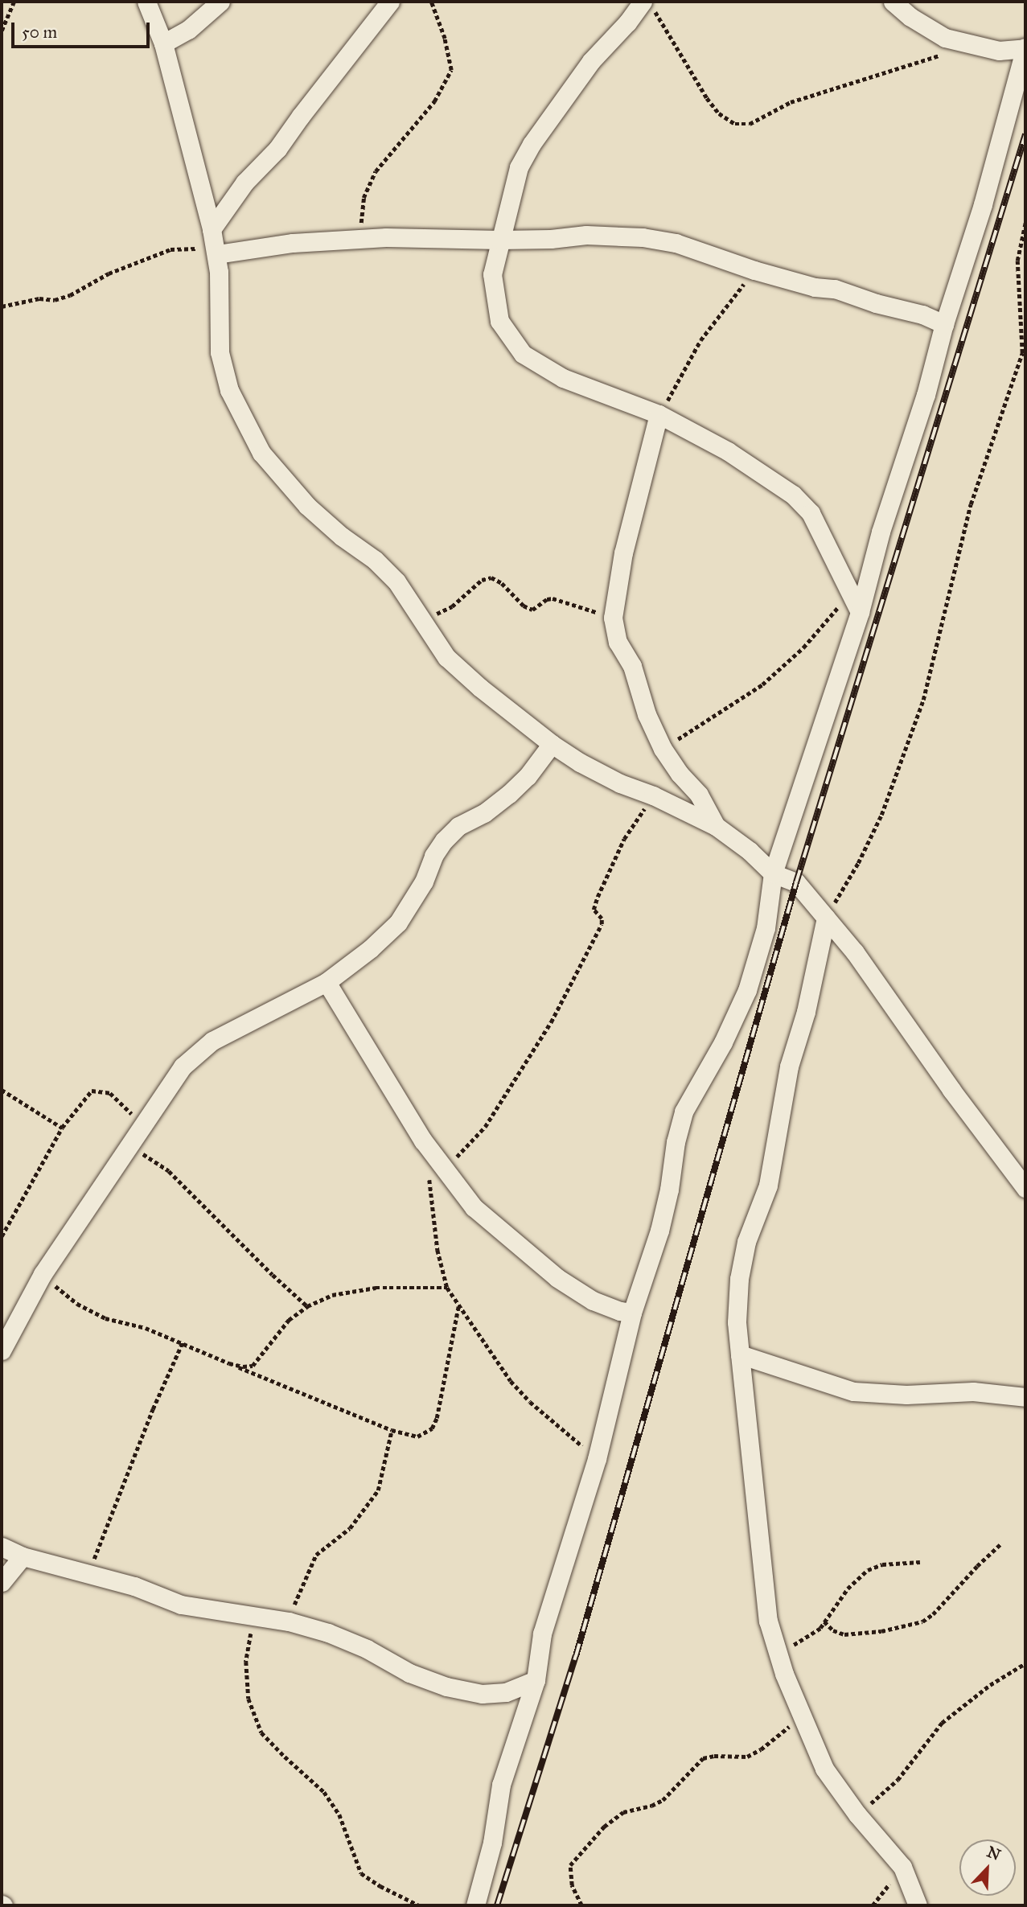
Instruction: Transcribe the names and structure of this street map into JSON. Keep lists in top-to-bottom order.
{
  "scale_bar": "50 m",
  "north": "top right"
}
